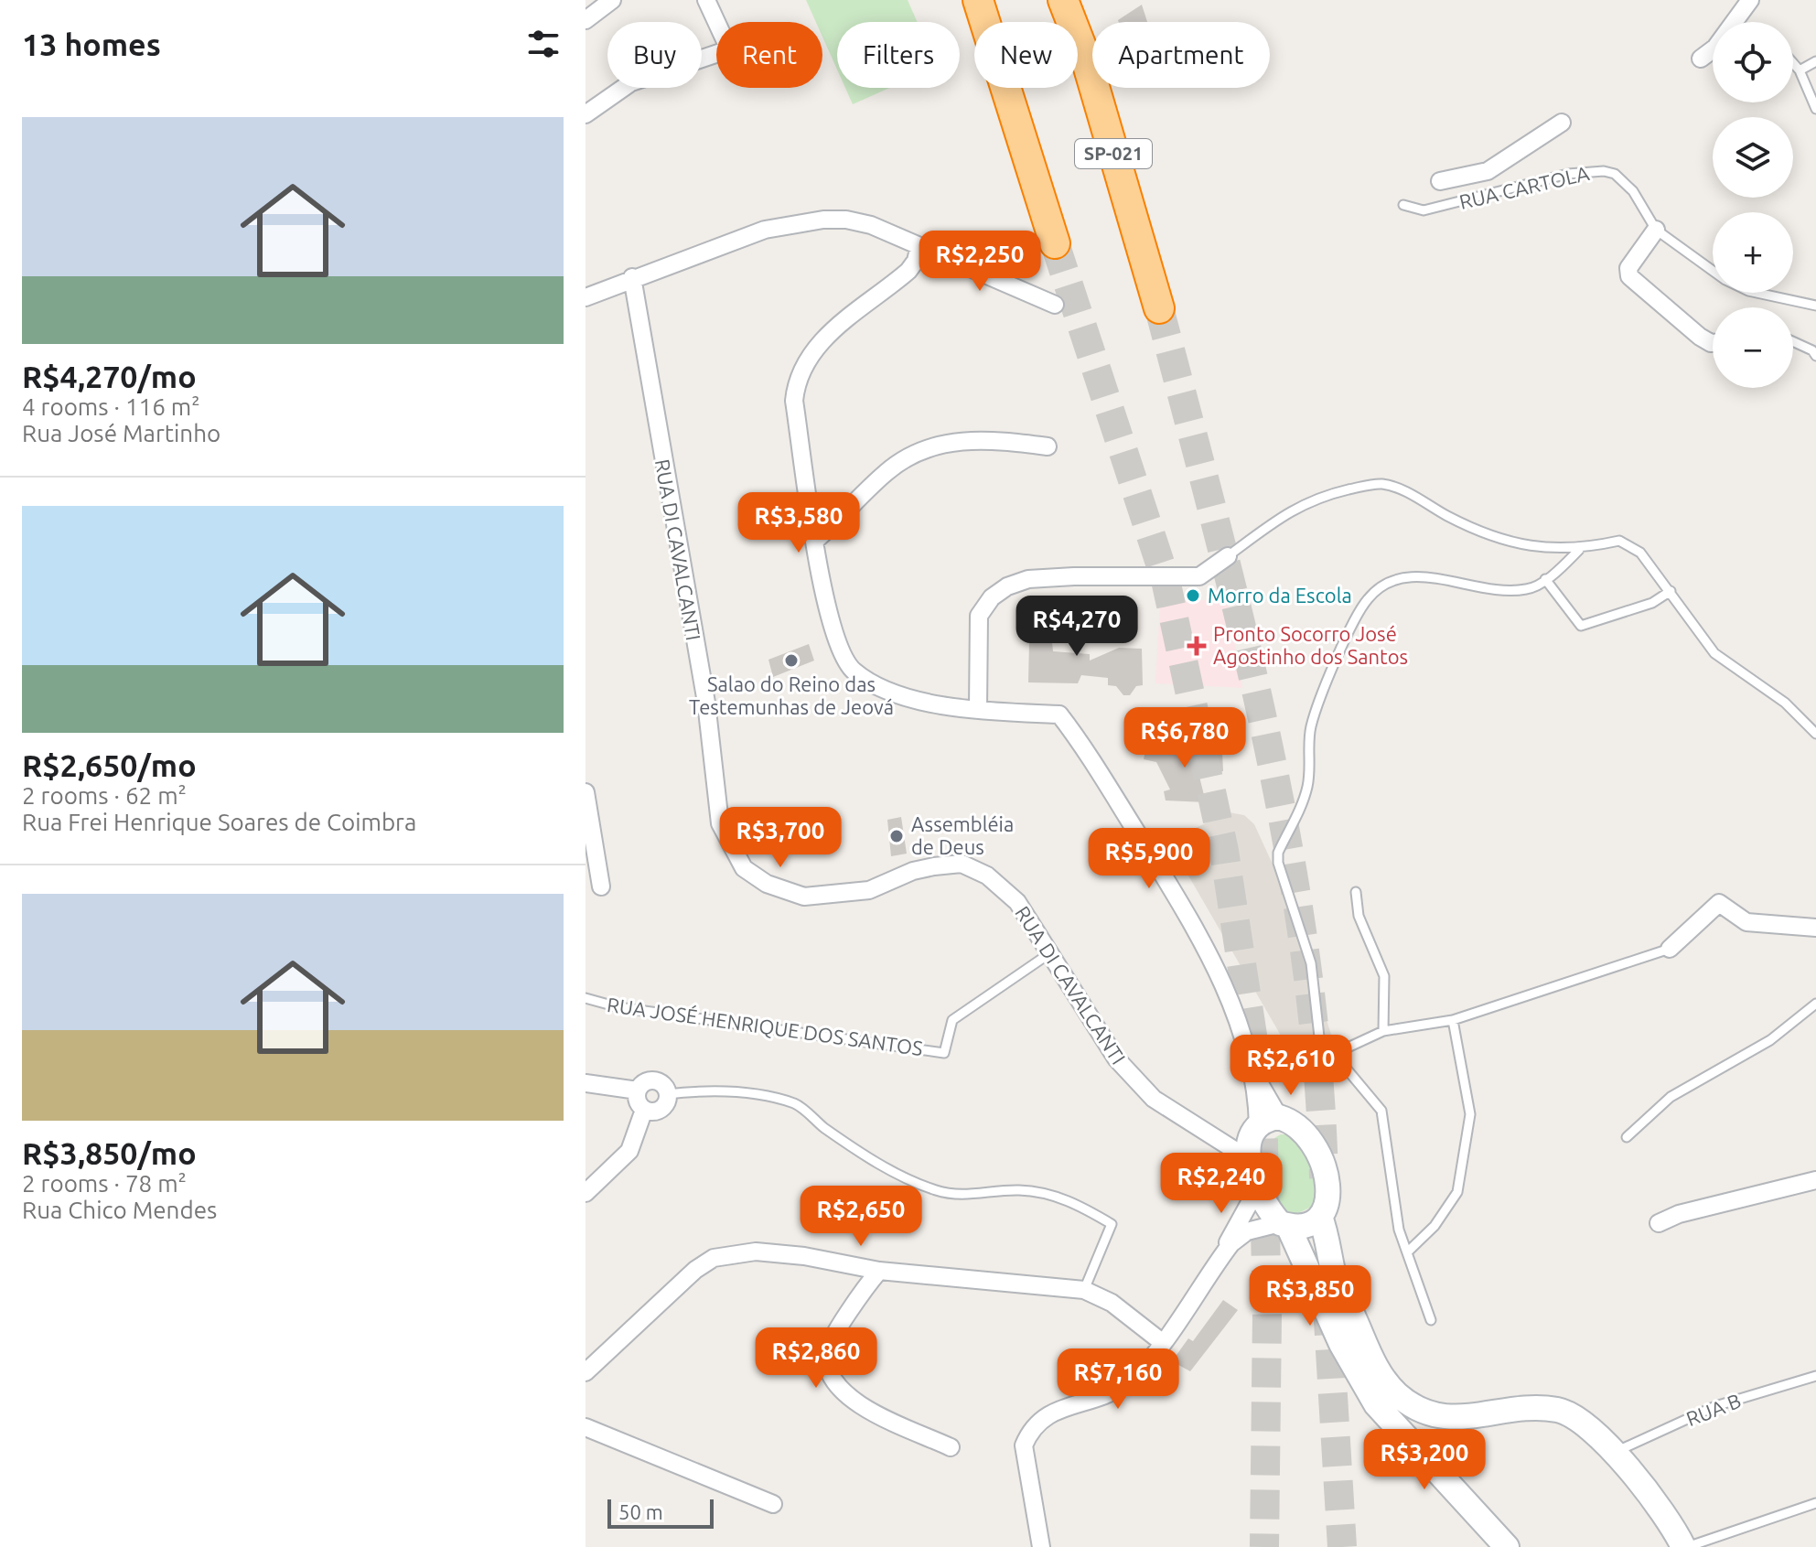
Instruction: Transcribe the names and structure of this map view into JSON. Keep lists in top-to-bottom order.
{
  "streets": {
    "highway": ["SP-021"],
    "street": ["RUA DI CAVALCANTI"],
    "lane": ["RUA CARTOLA", "RUA JOSÉ HENRIQUE DOS SANTOS", "RUA B"]
  },
  "crossings": [
    ["RUA DI CAVALCANTI", "RUA JOSÉ HENRIQUE DOS SANTOS"]
  ],
  "places": {
    "other": ["Morro da Escola", "Salao do Reino das Testemunhas de Jeová", "Assembléia de Deus"],
    "health": ["Pronto Socorro José Agostinho dos Santos"]
  },
  "scale_bar": "50 m",
  "page": {
    "heading": "13 homes",
    "map_buttons": ["+", "−"],
    "chip": [
      "Buy",
      "Rent",
      "Filters",
      "New",
      "Apartment"
    ],
    "list": [
      {
        "name": "R$4,270/mo",
        "note": "4 rooms · 116 m² · Rua José Martinho"
      },
      {
        "name": "R$2,650/mo",
        "note": "2 rooms · 62 m² · Rua Frei Henrique Soares de Coimbra"
      },
      {
        "name": "R$3,850/mo",
        "note": "2 rooms · 78 m² · Rua Chico Mendes"
      }
    ],
    "price": [
      "R$2,250",
      "R$3,580",
      "R$4,270",
      "R$6,780",
      "R$3,700",
      "R$5,900",
      "R$2,610",
      "R$2,240",
      "R$2,650",
      "R$3,850",
      "R$2,860",
      "R$7,160",
      "R$3,200"
    ],
    "scale": "50 m"
  }
}
